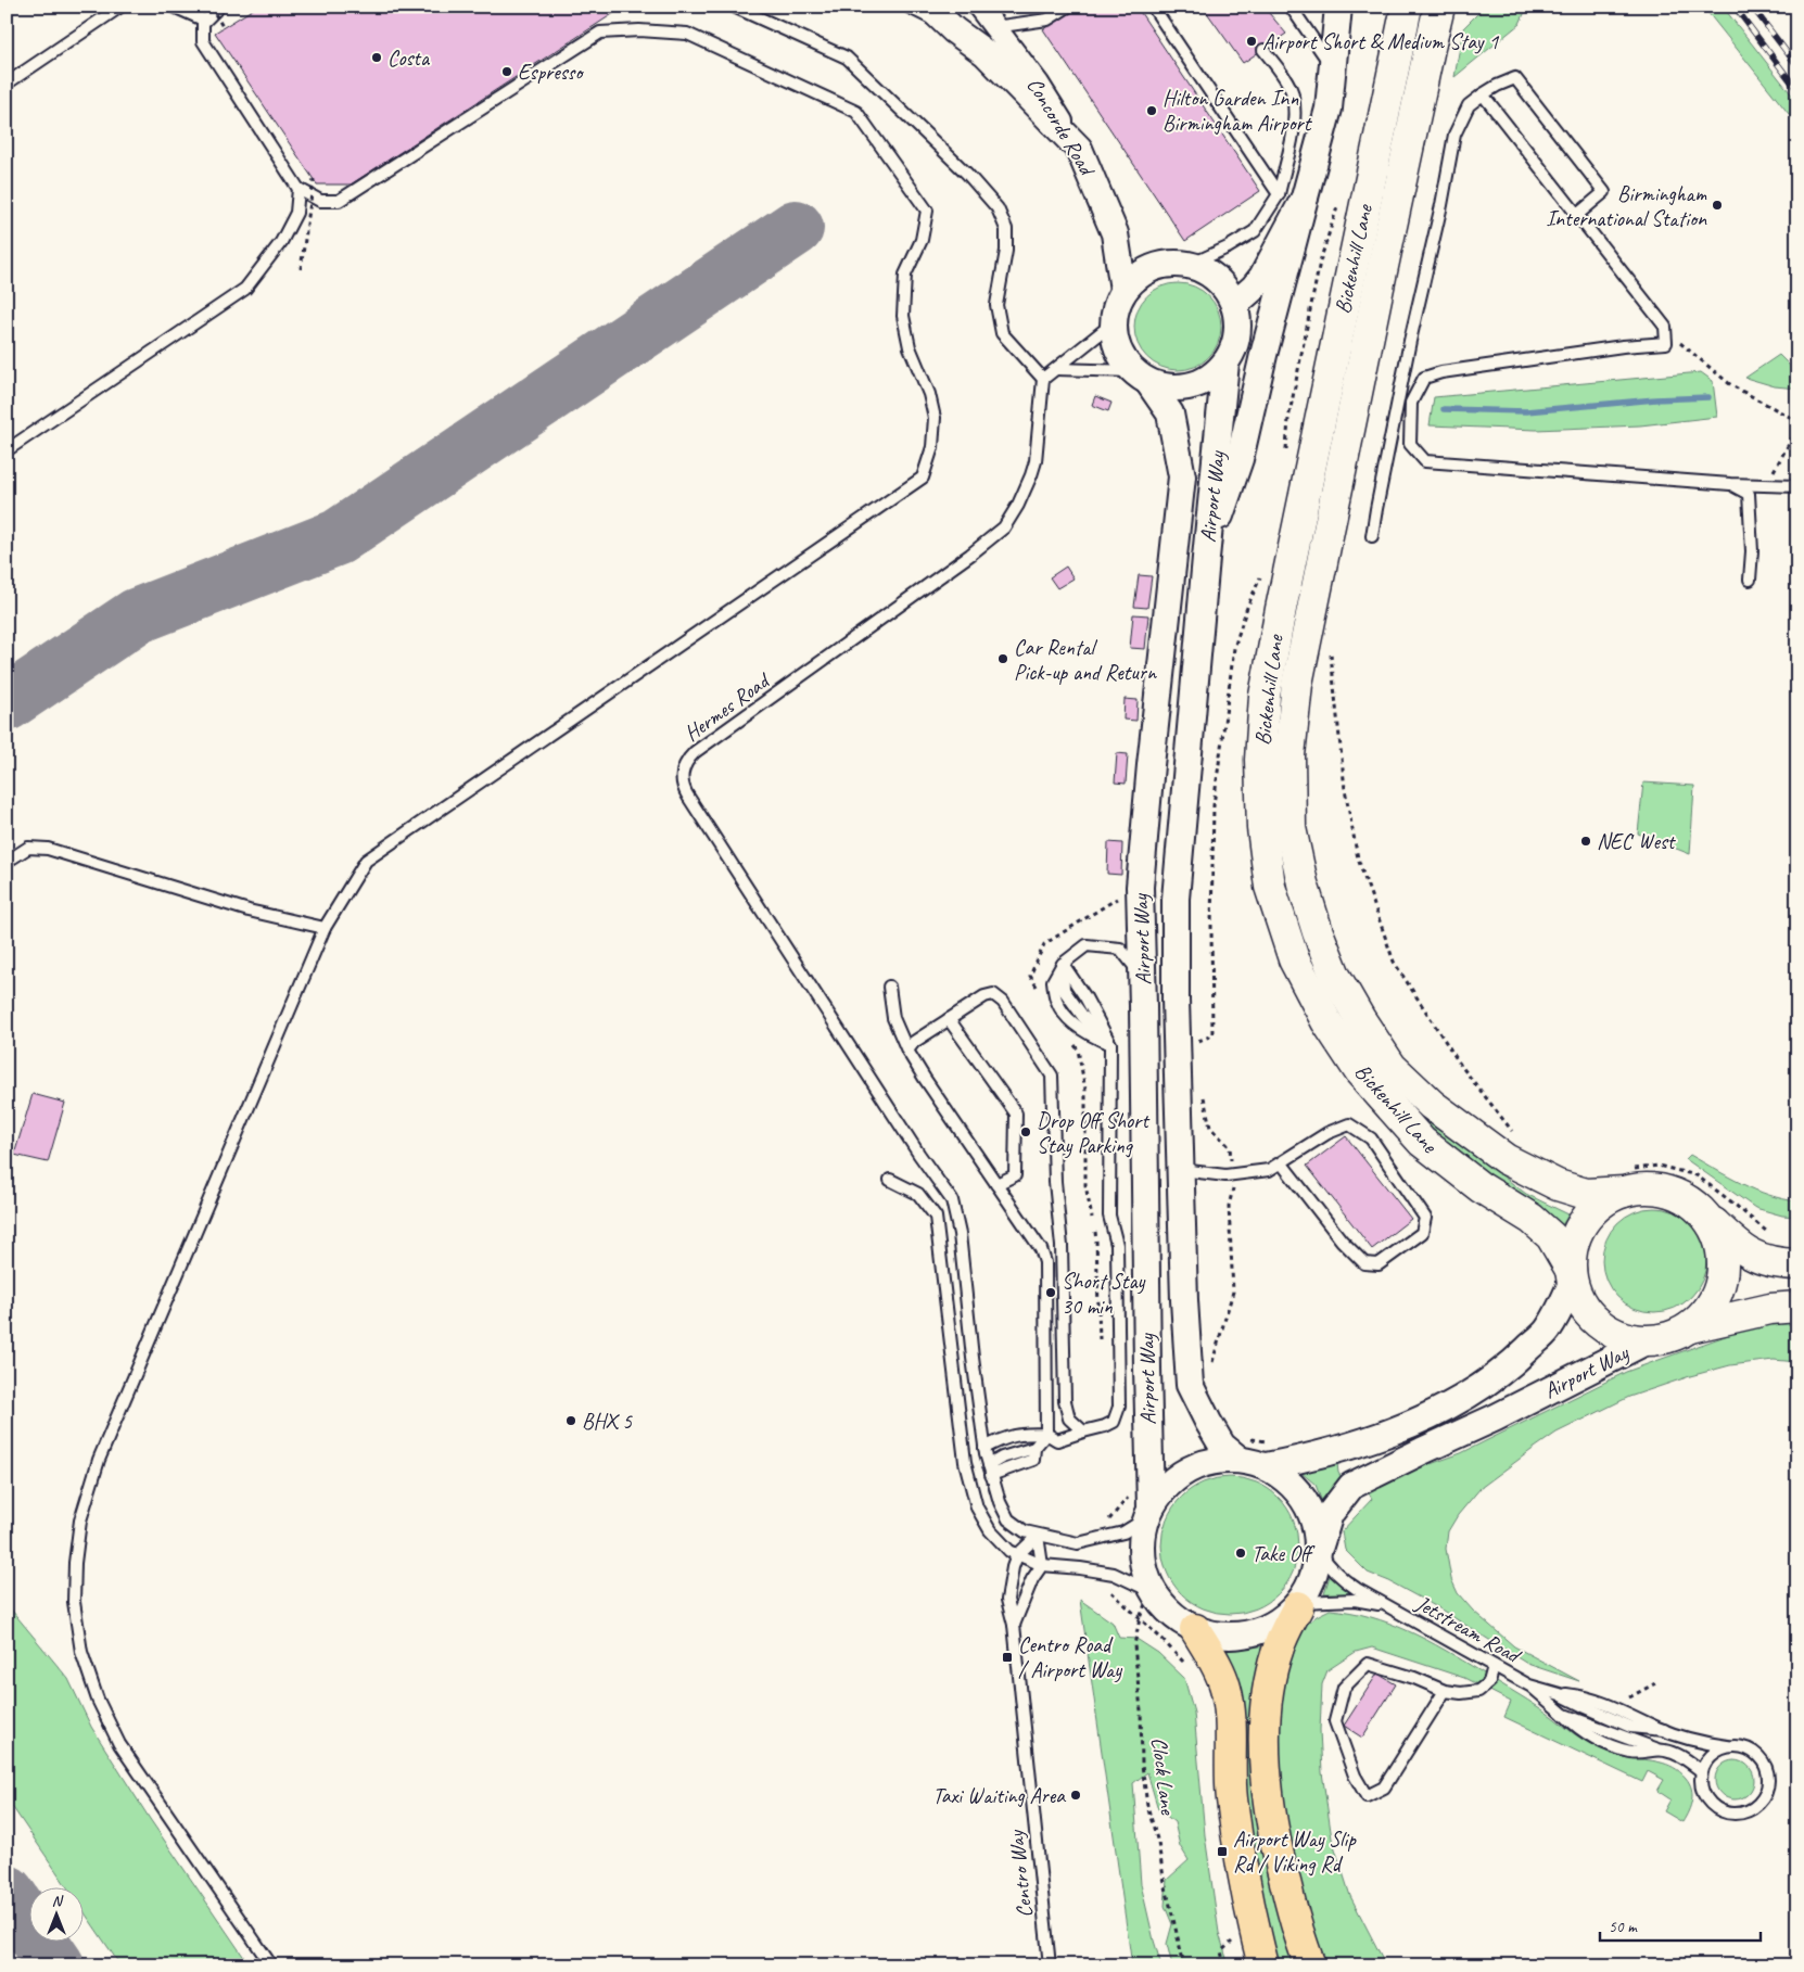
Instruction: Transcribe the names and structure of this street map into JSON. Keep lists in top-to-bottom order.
{
  "streets": {
    "main road": ["Bickenhill Lane"],
    "street": ["Concorde Road", "Airport Way"],
    "lane": ["Hermes Road", "Jetstream Road", "Centro Way"],
    "path": ["Clock Lane"]
  },
  "crossings": [
    ["Concorde Road", "Airport Way"],
    ["Bickenhill Lane", "Airport Way"],
    ["Airport Way", "Hermes Road"],
    ["Airport Way", "Jetstream Road"],
    ["Airport Way", "Clock Lane"],
    ["Hermes Road", "Jetstream Road"],
    ["Hermes Road", "Clock Lane"],
    ["Jetstream Road", "Clock Lane"]
  ],
  "places": {
    "other": [
      "Airport Short & Medium Stay 1",
      "Costa",
      "Espresso",
      "Hilton Garden Inn Birmingham Airport",
      "Birmingham International Station",
      "Car Rental Pick-up and Return",
      "NEC West",
      "Drop Off Short Stay Parking",
      "Short Stay 30 min",
      "BHX 5",
      "Take Off",
      "Taxi Waiting Area"
    ],
    "transit": ["Centro Road / Airport Way", "Airport Way Slip Rd / Viking Rd"]
  },
  "scale_bar": "50 m",
  "north": "top"
}
